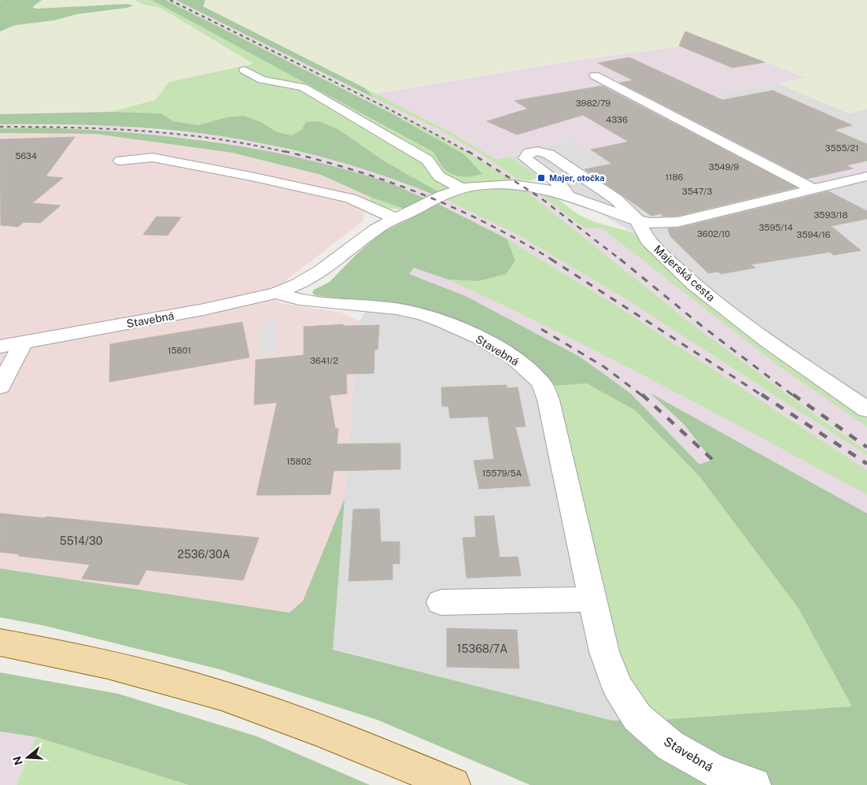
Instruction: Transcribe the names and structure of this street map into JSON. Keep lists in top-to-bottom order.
{
  "streets": {
    "street": ["Majerská cesta", "Stavebná"]
  },
  "crossings": [
    ["Majerská cesta", "Stavebná"]
  ],
  "places": {
    "transit": ["Majer, otočka"]
  },
  "house_numbers": [
    "3982/79",
    "4336",
    "3555/21",
    "5634",
    "3549/9",
    "1186",
    "3547/3",
    "3593/18",
    "3595/14",
    "3602/10",
    "3594/16",
    "15801",
    "3641/2",
    "15802",
    "15579/5A",
    "5514/30",
    "2536/30A",
    "15368/7A"
  ],
  "north": "left"
}
